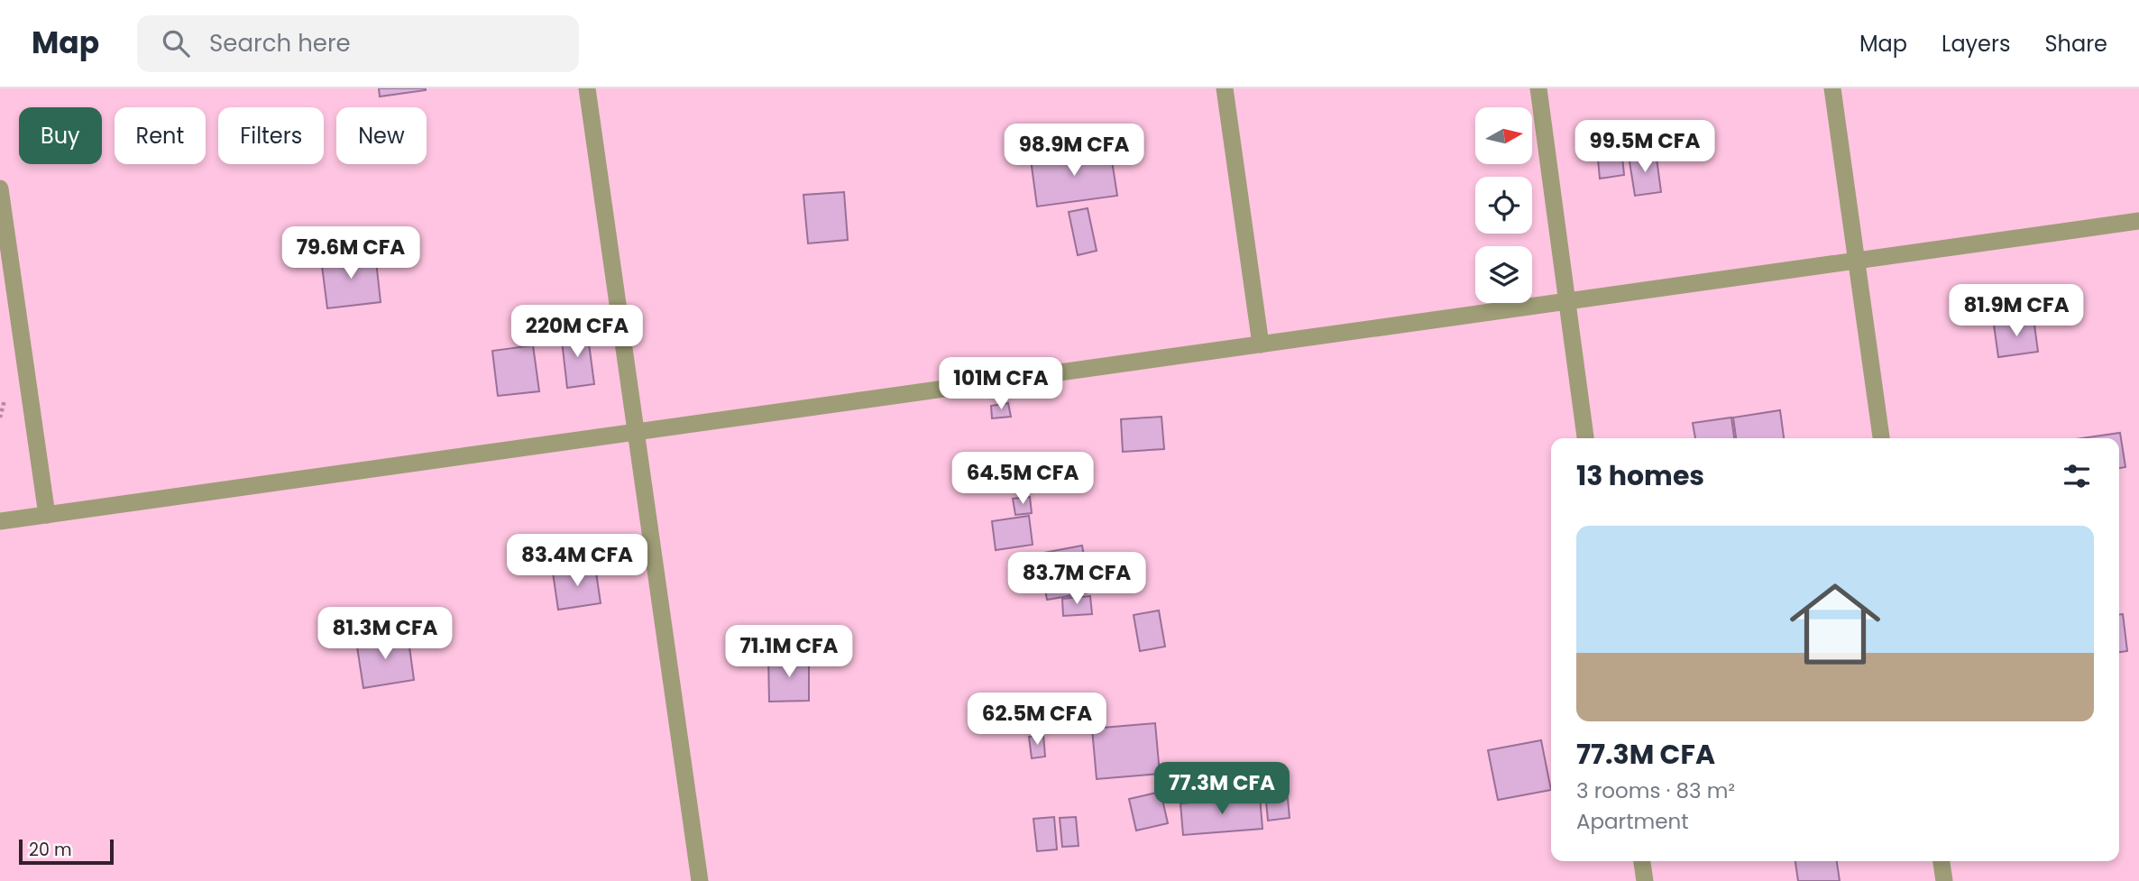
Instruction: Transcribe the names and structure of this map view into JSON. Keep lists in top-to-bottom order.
{
  "scale_bar": "20 m",
  "north": "right",
  "page": {
    "header": "Map",
    "search": "Search here",
    "nav": ["Map", "Layers", "Share"],
    "chip": [
      "Buy",
      "Rent",
      "Filters",
      "New"
    ],
    "price": [
      "99.5M CFA",
      "98.9M CFA",
      "79.6M CFA",
      "81.9M CFA",
      "220M CFA",
      "101M CFA",
      "64.5M CFA",
      "83.4M CFA",
      "83.7M CFA",
      "81.3M CFA",
      "71.1M CFA",
      "62.5M CFA",
      "77.3M CFA"
    ],
    "heading": "13 homes",
    "list": [
      {
        "name": "77.3M CFA",
        "note": "3 rooms · 83 m² · Apartment"
      }
    ],
    "scale": "20 m"
  }
}
